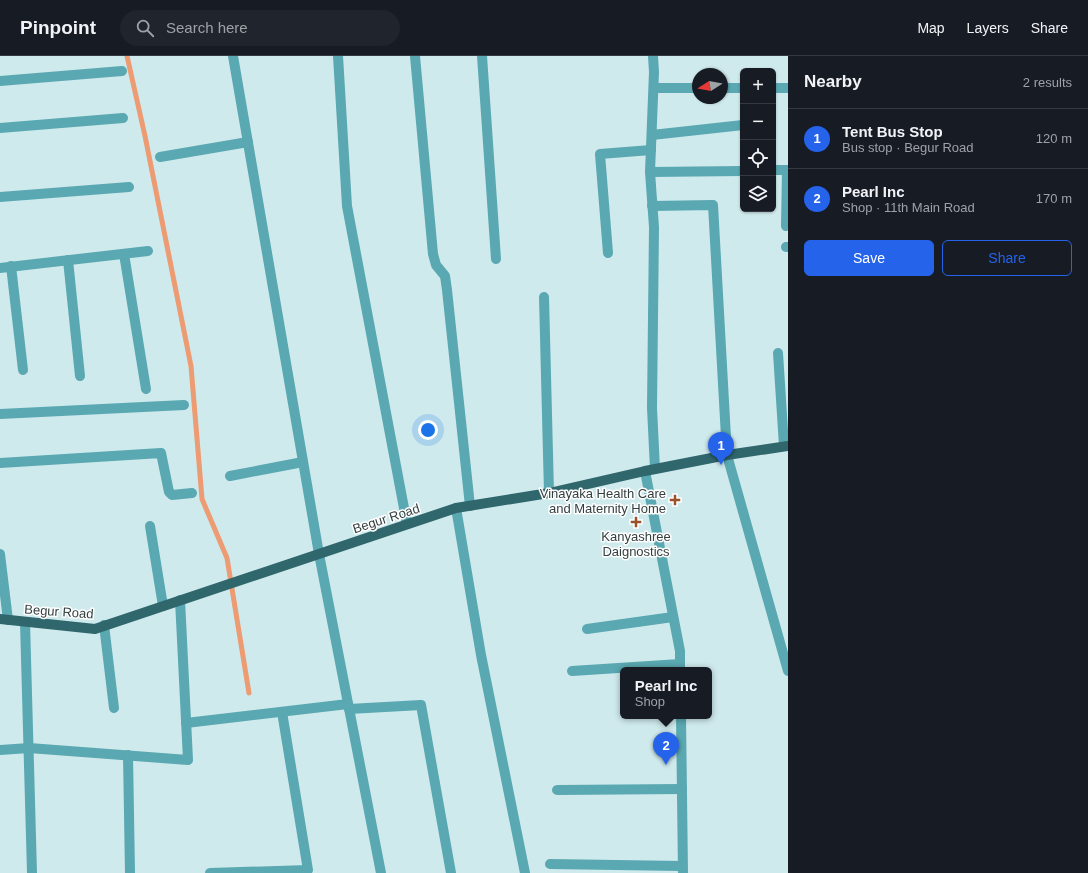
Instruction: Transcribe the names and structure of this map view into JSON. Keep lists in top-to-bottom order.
{
  "streets": {
    "main road": ["Begur Road"]
  },
  "places": {
    "health": ["Vinayaka Health Care and Maternity Home", "Kanyashree Daignostics"]
  },
  "north": "left",
  "page": {
    "header": "Pinpoint",
    "search": "Search here",
    "nav": ["Map", "Layers", "Share"],
    "heading": ["Nearby", "2 results"],
    "map_buttons": ["+", "−"],
    "list": [
      {
        "mark": "1",
        "name": "Tent Bus Stop",
        "note": "Bus stop · Begur Road",
        "value": "120 m"
      },
      {
        "mark": "2",
        "name": "Pearl Inc",
        "note": "Shop · 11th Main Road",
        "value": "170 m"
      }
    ],
    "buttons": ["Save", "Share"],
    "pins": ["1", "2"],
    "popup": ["Pearl Inc", "Shop"]
  }
}
